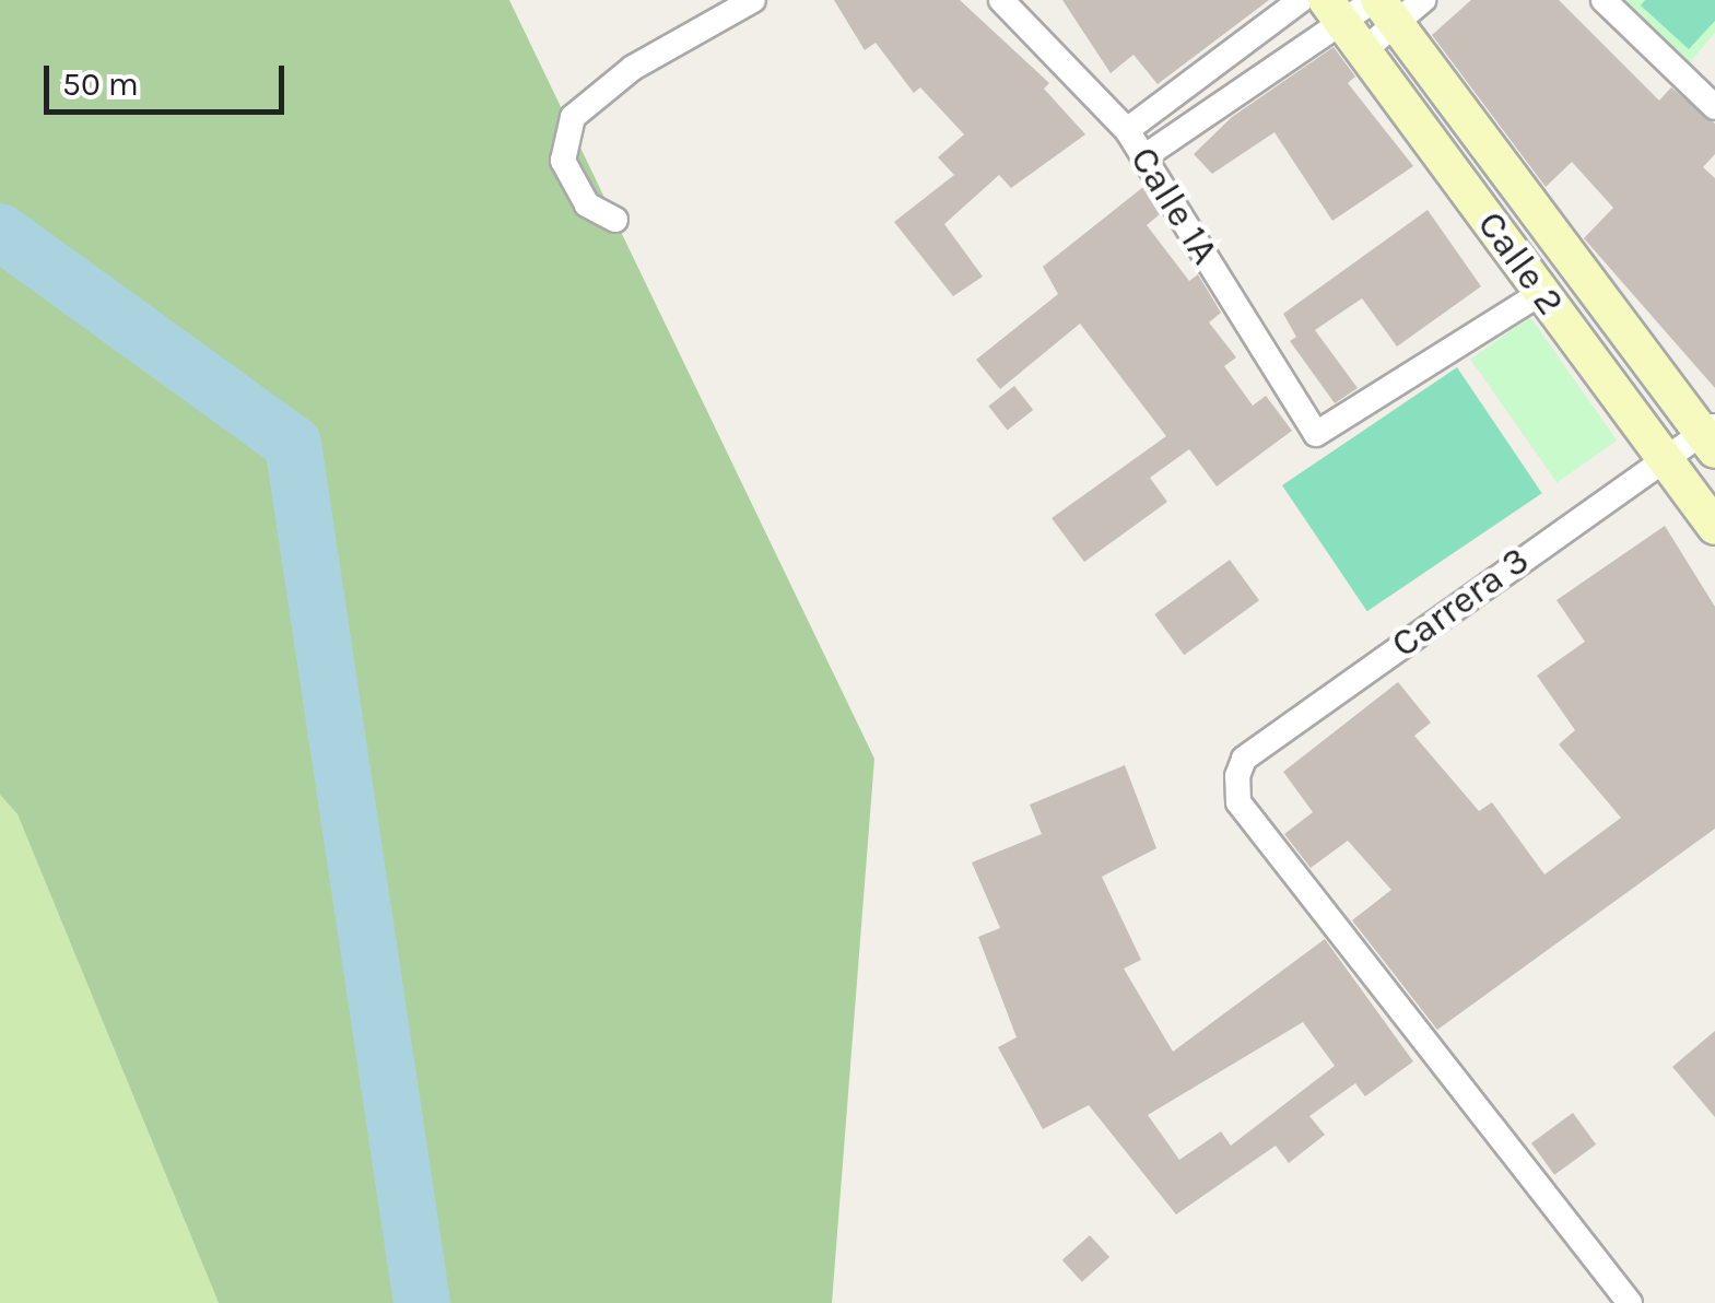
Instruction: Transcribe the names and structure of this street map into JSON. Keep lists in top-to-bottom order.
{
  "streets": {
    "main road": ["Calle 2"],
    "street": ["Calle 1A", "Carrera 3"]
  },
  "crossings": [
    ["Calle 1A", "Calle 2"],
    ["Calle 2", "Carrera 3"]
  ],
  "scale_bar": "50 m"
}
